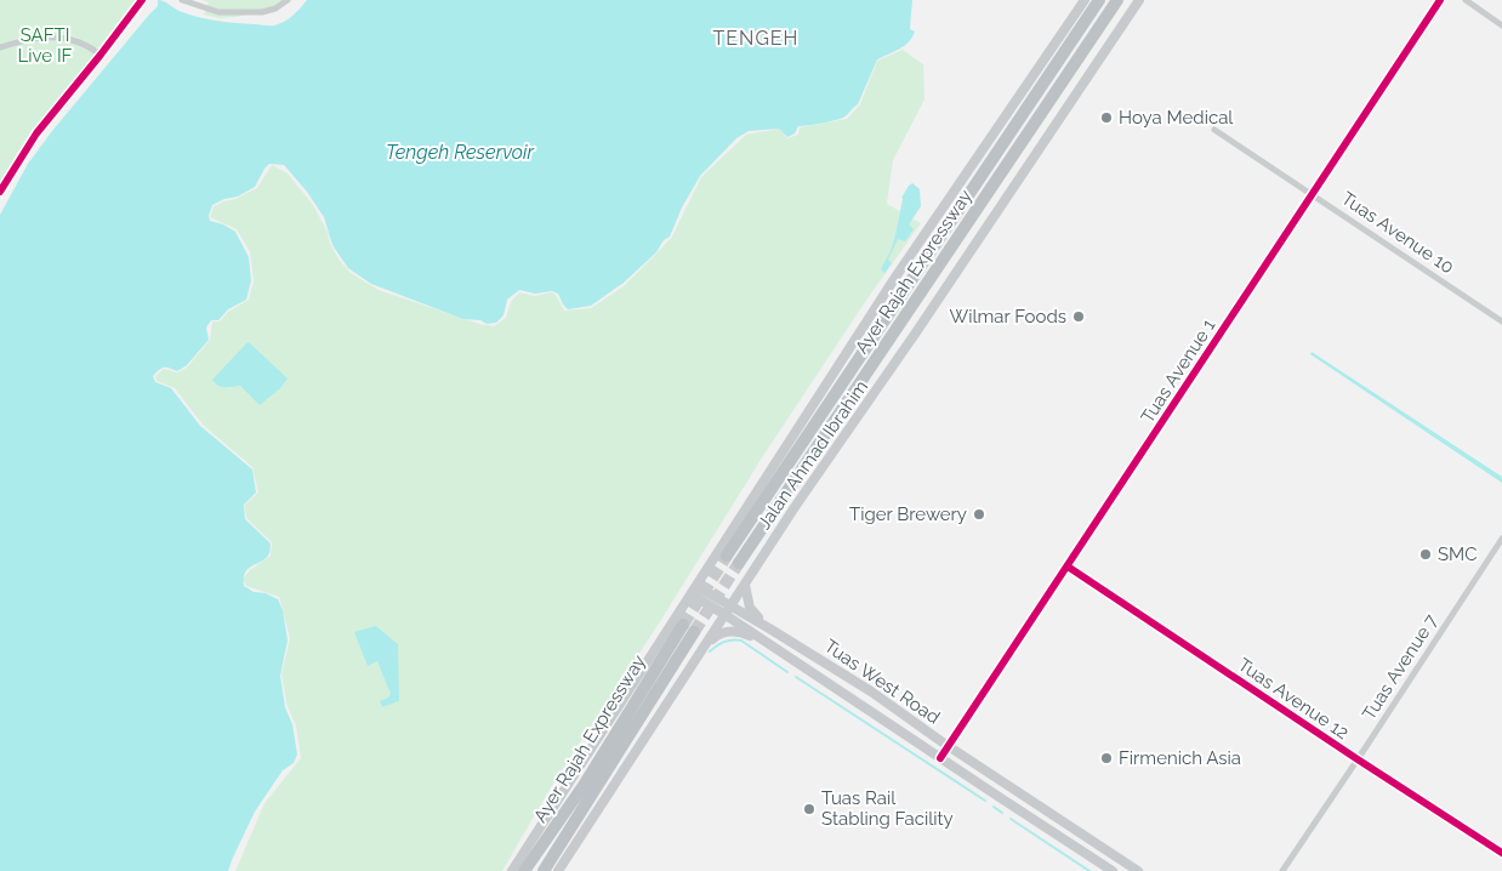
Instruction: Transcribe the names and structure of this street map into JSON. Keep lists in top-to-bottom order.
{
  "streets": {
    "highway": ["Ayer Rajah Expressway"],
    "main road": ["Jalan Ahmad Ibrahim", "Tuas West Road"],
    "street": [
      "Tuas Avenue 10",
      "Tuas Avenue 1",
      "Tuas Avenue 7",
      "Tuas Avenue 12"
    ]
  },
  "crossings": [
    ["Tuas Avenue 10", "Tuas Avenue 1"],
    ["Tuas Avenue 1", "Tuas West Road"],
    ["Tuas Avenue 1", "Tuas Avenue 12"],
    ["Jalan Ahmad Ibrahim", "Tuas West Road"],
    ["Tuas Avenue 7", "Tuas Avenue 12"]
  ],
  "districts": ["TENGEH"],
  "water": ["Tengeh Reservoir"],
  "parks": ["SAFTI Live IF"],
  "places": [
    "Hoya Medical",
    "Wilmar Foods",
    "Tiger Brewery",
    "SMC",
    "Firmenich Asia",
    "Tuas Rail Stabling Facility"
  ]
}
